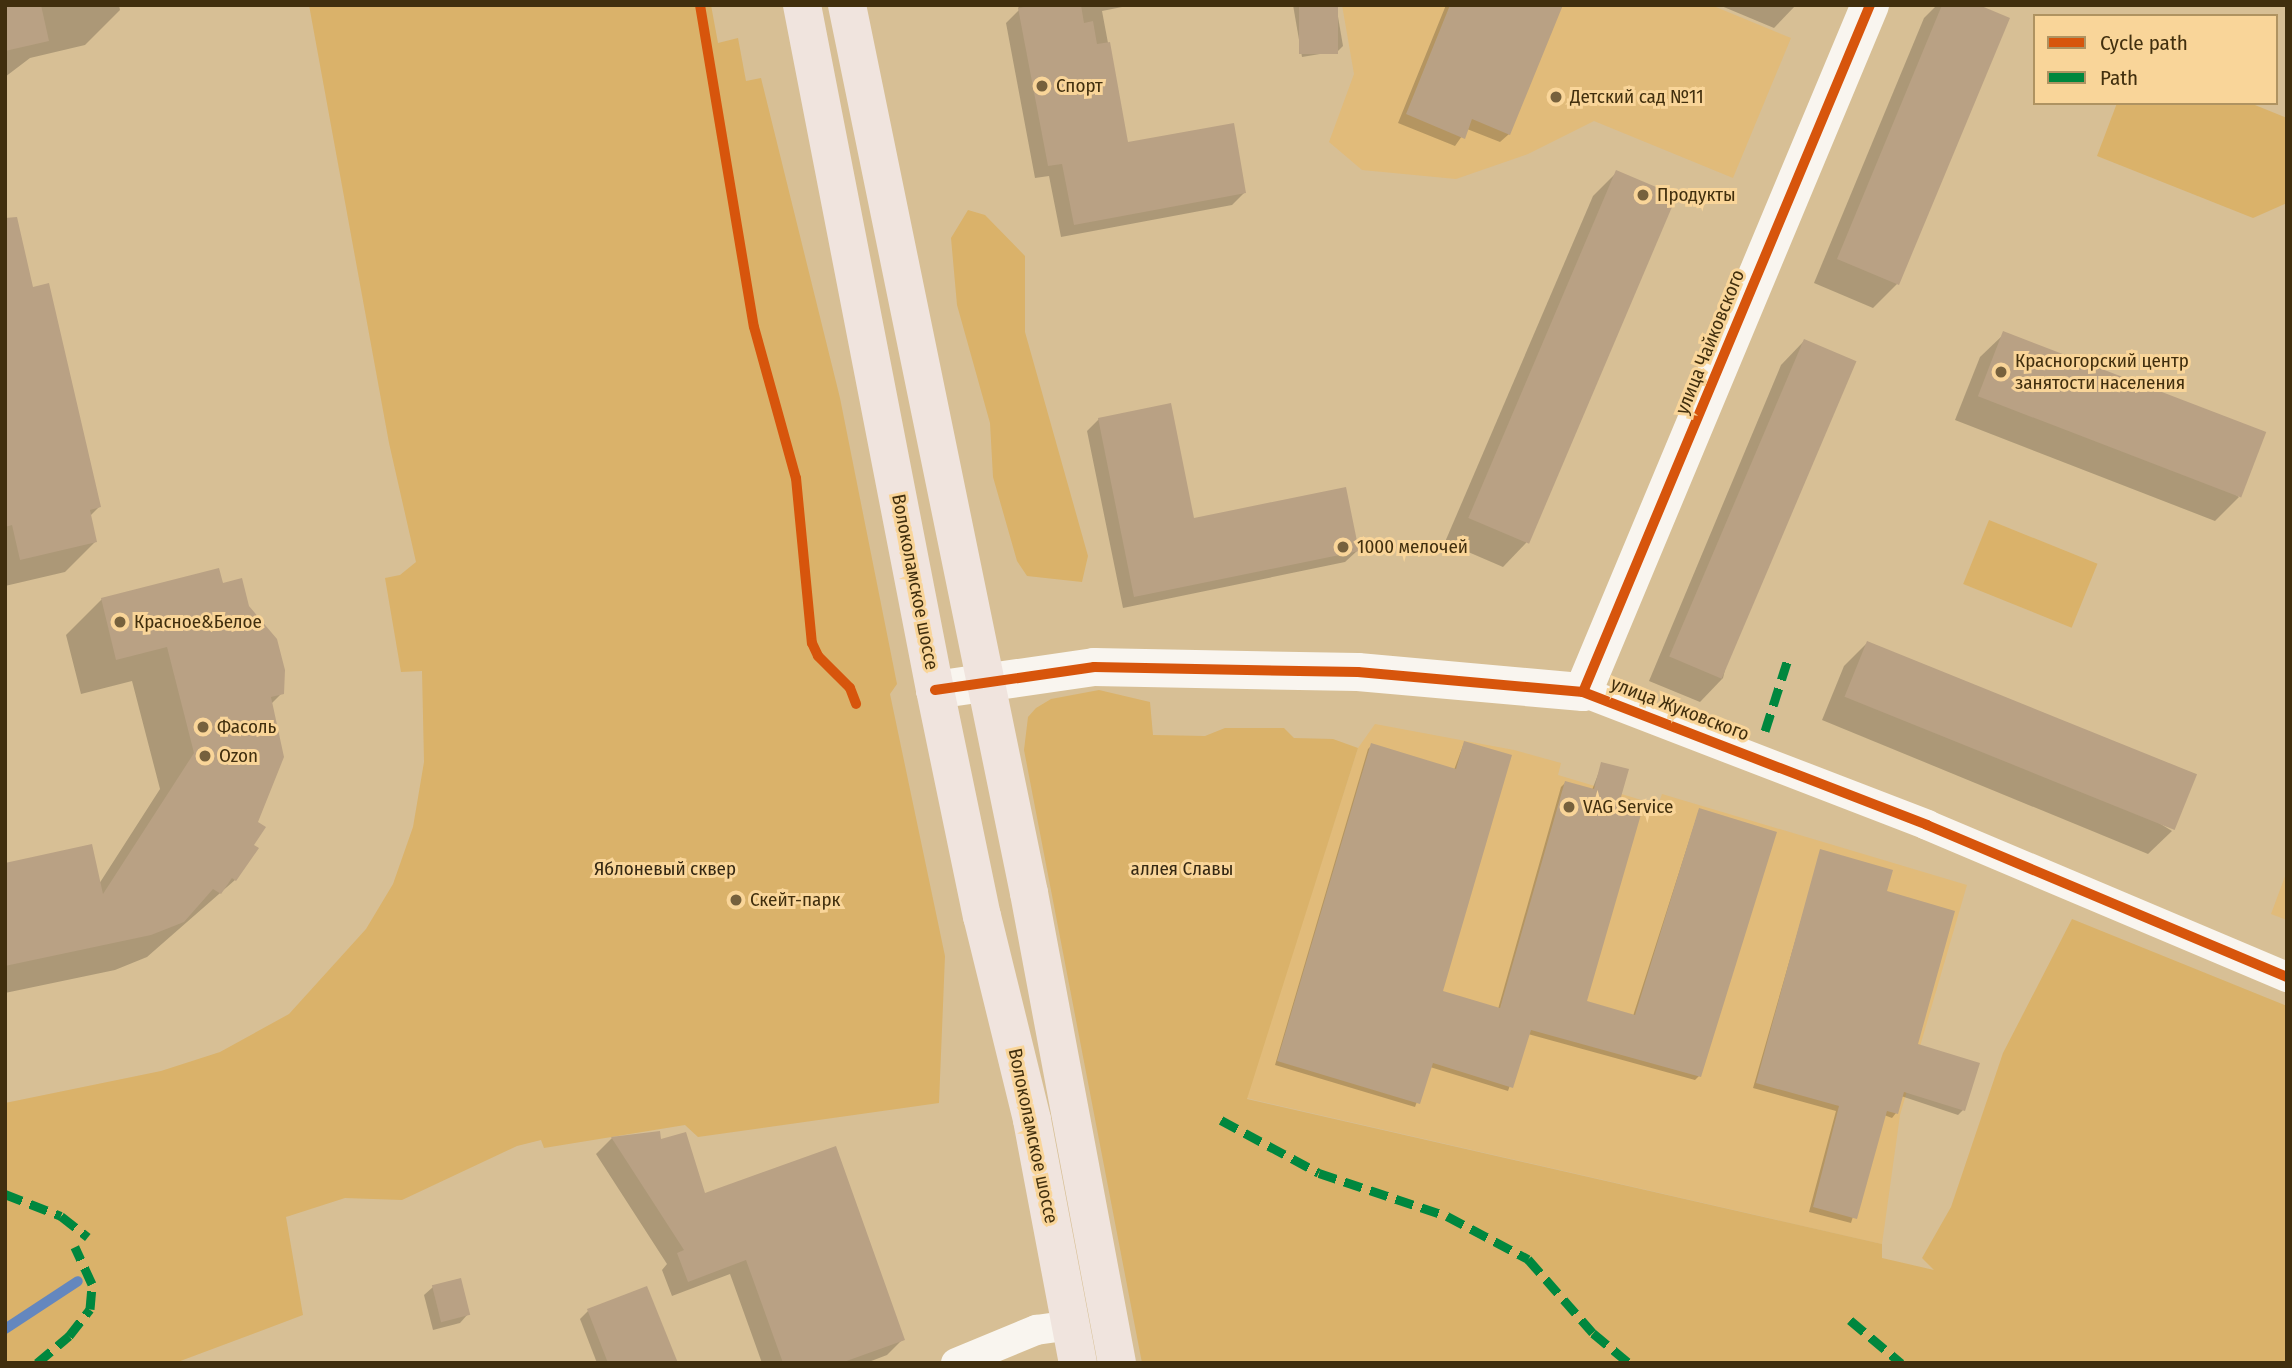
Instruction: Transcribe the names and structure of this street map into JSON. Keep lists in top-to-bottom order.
{
  "streets": {
    "main road": ["Волоколамское шоссе"],
    "street": ["улица Чайковского", "улица Жуковского"]
  },
  "crossings": [
    ["улица Чайковского", "улица Жуковского"],
    ["Волоколамское шоссе", "улица Жуковского"]
  ],
  "parks": ["Яблоневый сквер", "аллея Славы"],
  "places": [
    "Спорт",
    "Детский сад №11",
    "Продукты",
    "Красногорский центр занятости населения",
    "1000 мелочей",
    "Красное&Белое",
    "Фасоль",
    "Ozon",
    "VAG Service",
    "Скейт-парк"
  ],
  "legend": ["Cycle path", "Path"]
}
